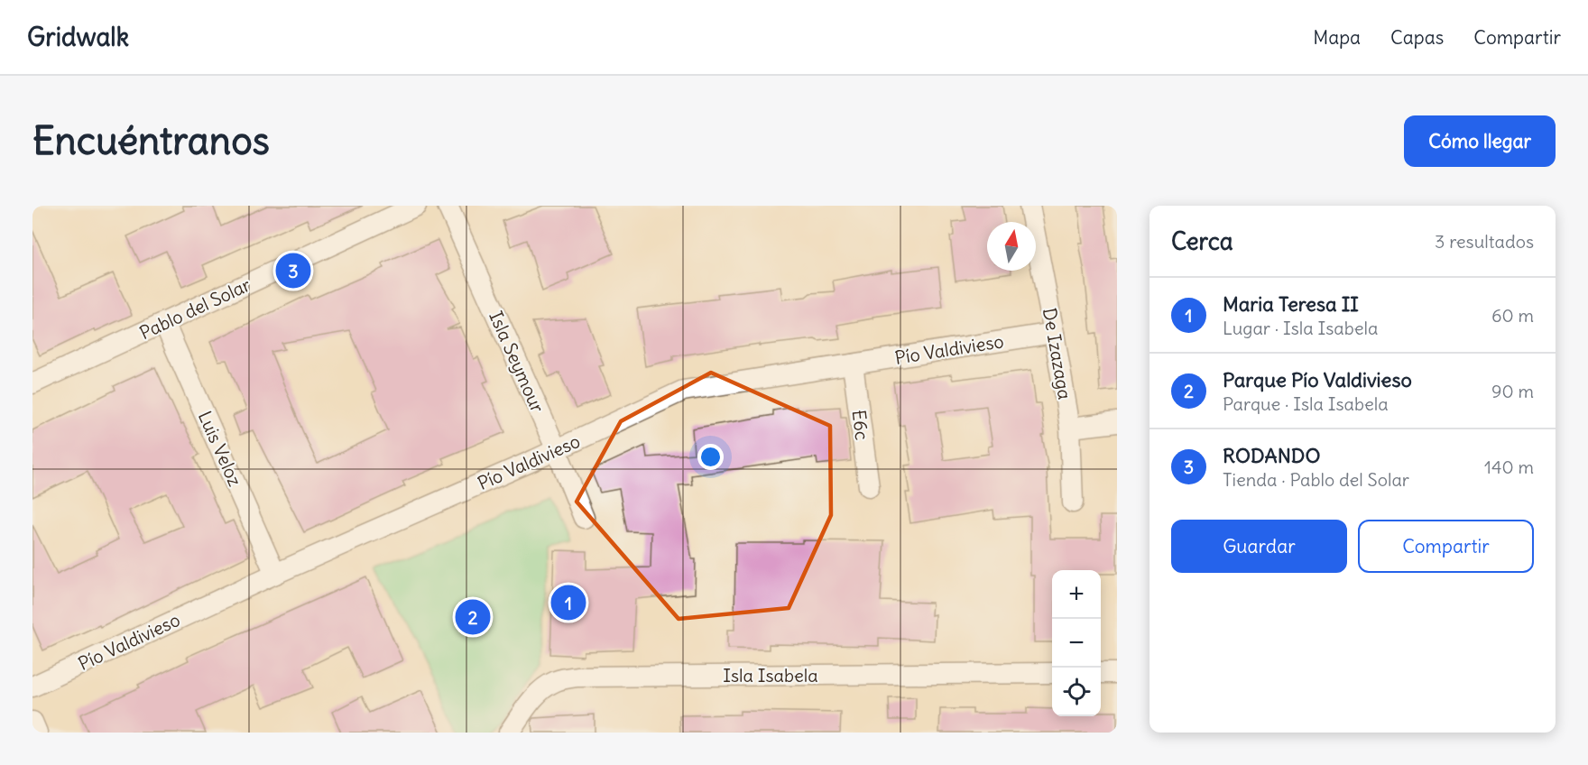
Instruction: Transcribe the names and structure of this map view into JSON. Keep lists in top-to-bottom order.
{
  "streets": {
    "street": [
      "Pablo del Solar",
      "Pío Valdivieso",
      "De Izazaga",
      "Isla Seymour",
      "E6c",
      "Luis Veloz",
      "Isla Isabela"
    ]
  },
  "crossings": [
    ["Pablo del Solar", "Luis Veloz"],
    ["Pío Valdivieso", "De Izazaga"],
    ["Pío Valdivieso", "Isla Seymour"],
    ["Pío Valdivieso", "E6c"],
    ["Pío Valdivieso", "Luis Veloz"]
  ],
  "north": "top",
  "page": {
    "header": "Gridwalk",
    "nav": ["Mapa", "Capas", "Compartir"],
    "buttons": [
      "Cómo llegar",
      ["Guardar", "Compartir"]
    ],
    "title": "Encuéntranos",
    "heading": ["Cerca", "3 resultados"],
    "pins": ["3", "1", "2"],
    "list": [
      {
        "mark": "1",
        "name": "Maria Teresa II",
        "note": "Lugar · Isla Isabela",
        "value": "60 m"
      },
      {
        "mark": "2",
        "name": "Parque Pío Valdivieso",
        "note": "Parque · Isla Isabela",
        "value": "90 m"
      },
      {
        "mark": "3",
        "name": "RODANDO",
        "note": "Tienda · Pablo del Solar",
        "value": "140 m"
      }
    ],
    "map_buttons": ["+", "−"]
  }
}
